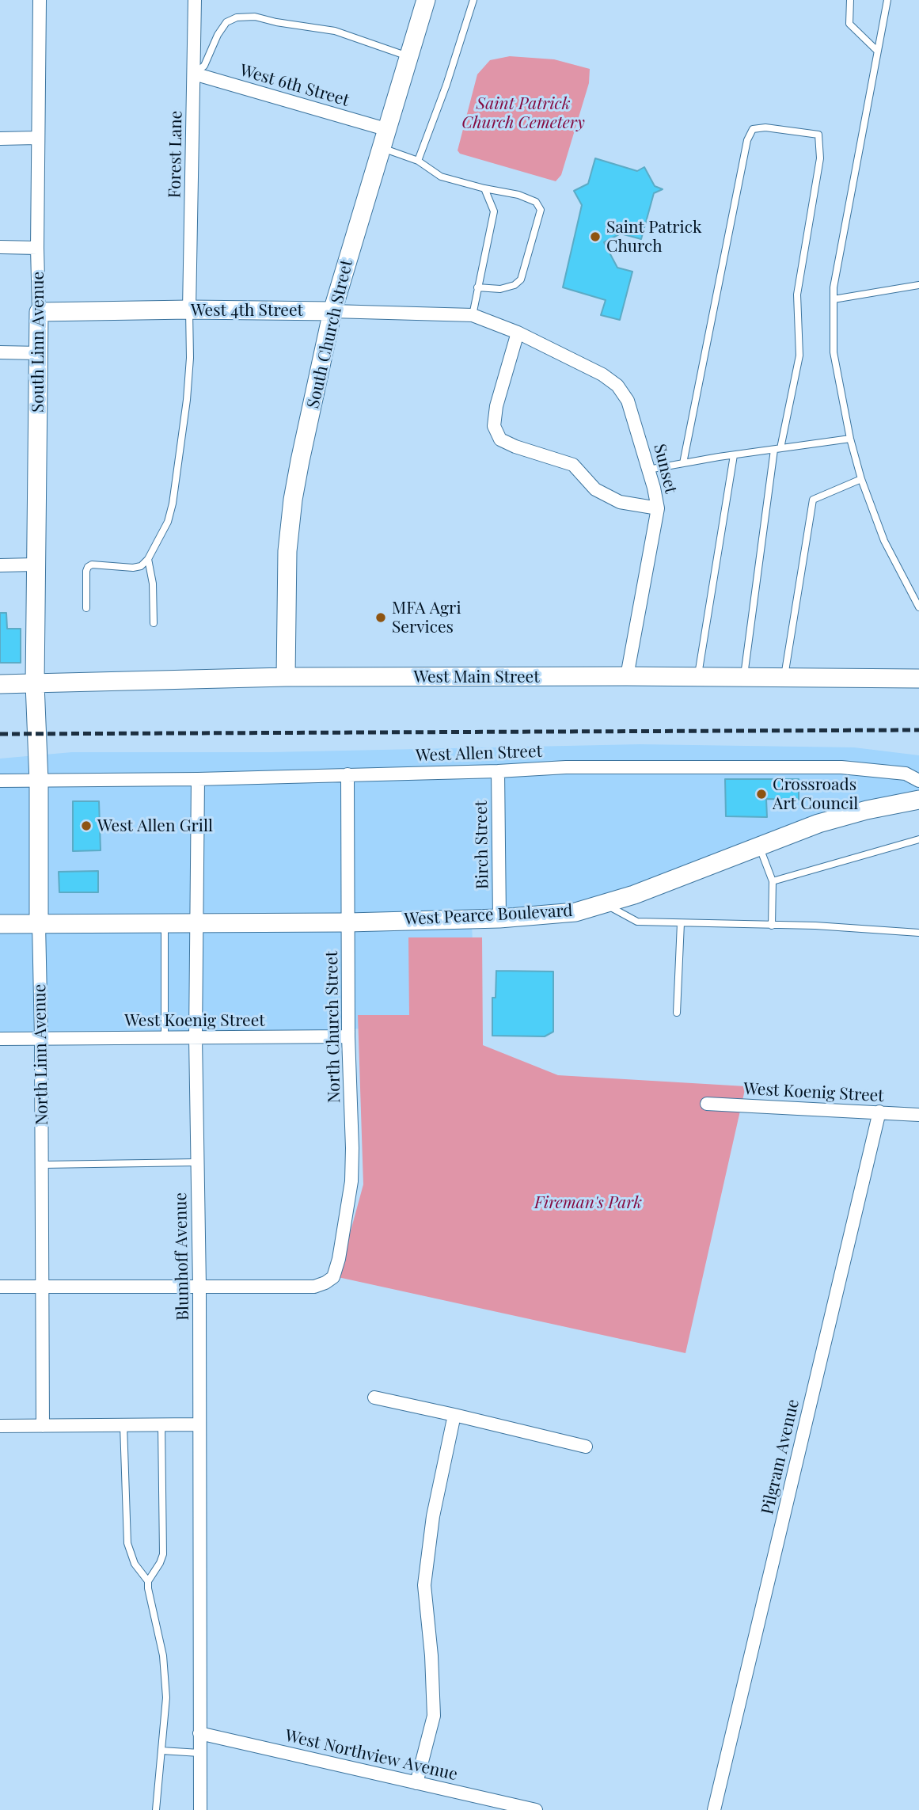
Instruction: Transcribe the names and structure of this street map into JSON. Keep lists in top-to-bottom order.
{
  "streets": {
    "street": [
      "West 6th Street",
      "Forest Lane",
      "West 4th Street",
      "South Church Street",
      "South Linn Avenue",
      "Sunset",
      "West Main Street",
      "West Allen Street",
      "Birch Street",
      "West Pearce Boulevard",
      "West Koenig Street",
      "North Church Street",
      "North Linn Avenue",
      "Blumhoff Avenue",
      "Pilgram Avenue",
      "West Northview Avenue"
    ]
  },
  "crossings": [
    ["West 6th Street", "Forest Lane"],
    ["West 6th Street", "South Church Street"],
    ["Forest Lane", "West 4th Street"],
    ["West 4th Street", "South Church Street"],
    ["West 4th Street", "South Linn Avenue"],
    ["West 4th Street", "Sunset"],
    ["South Church Street", "West Main Street"],
    ["South Linn Avenue", "West Main Street"],
    ["South Linn Avenue", "North Linn Avenue"],
    ["Sunset", "West Main Street"],
    ["West Main Street", "North Linn Avenue"],
    ["West Allen Street", "Birch Street"],
    ["West Allen Street", "North Church Street"],
    ["West Allen Street", "North Linn Avenue"],
    ["West Allen Street", "Blumhoff Avenue"],
    ["Birch Street", "West Pearce Boulevard"],
    ["West Pearce Boulevard", "North Church Street"],
    ["West Pearce Boulevard", "North Linn Avenue"],
    ["West Pearce Boulevard", "Blumhoff Avenue"],
    ["West Koenig Street", "North Church Street"],
    ["West Koenig Street", "North Linn Avenue"],
    ["West Koenig Street", "Blumhoff Avenue"],
    ["West Koenig Street", "Pilgram Avenue"],
    ["North Church Street", "Blumhoff Avenue"],
    ["Blumhoff Avenue", "West Northview Avenue"]
  ],
  "parks": ["Saint Patrick Church Cemetery", "Fireman's Park"],
  "places": [
    "Saint Patrick Church",
    "MFA Agri Services",
    "Crossroads Art Council",
    "West Allen Grill"
  ]
}
